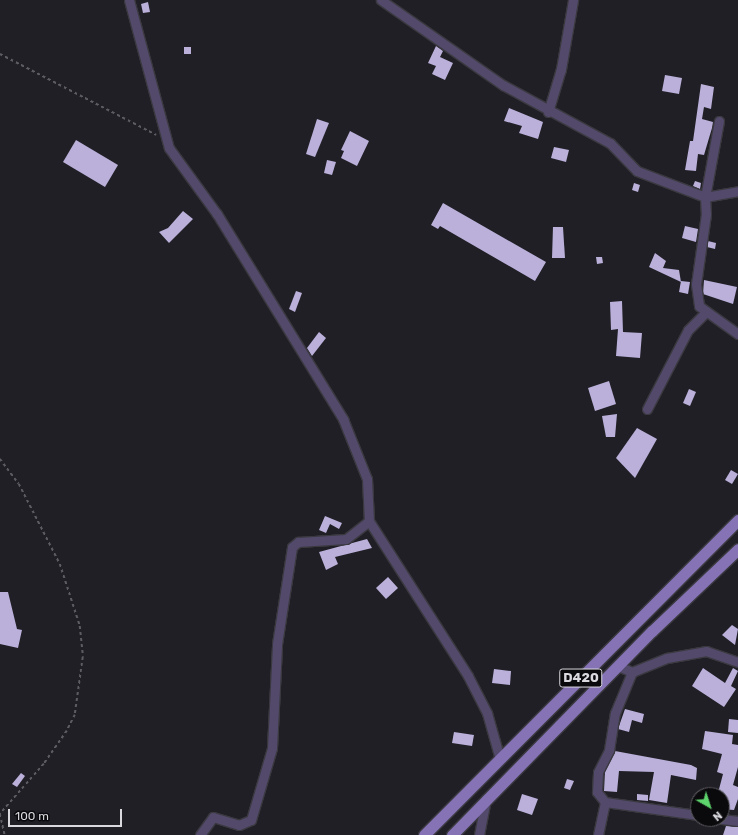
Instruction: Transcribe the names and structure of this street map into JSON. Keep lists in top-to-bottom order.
{
  "streets": {
    "main road": ["D420"]
  },
  "scale_bar": "100 m",
  "north": "bottom right"
}
